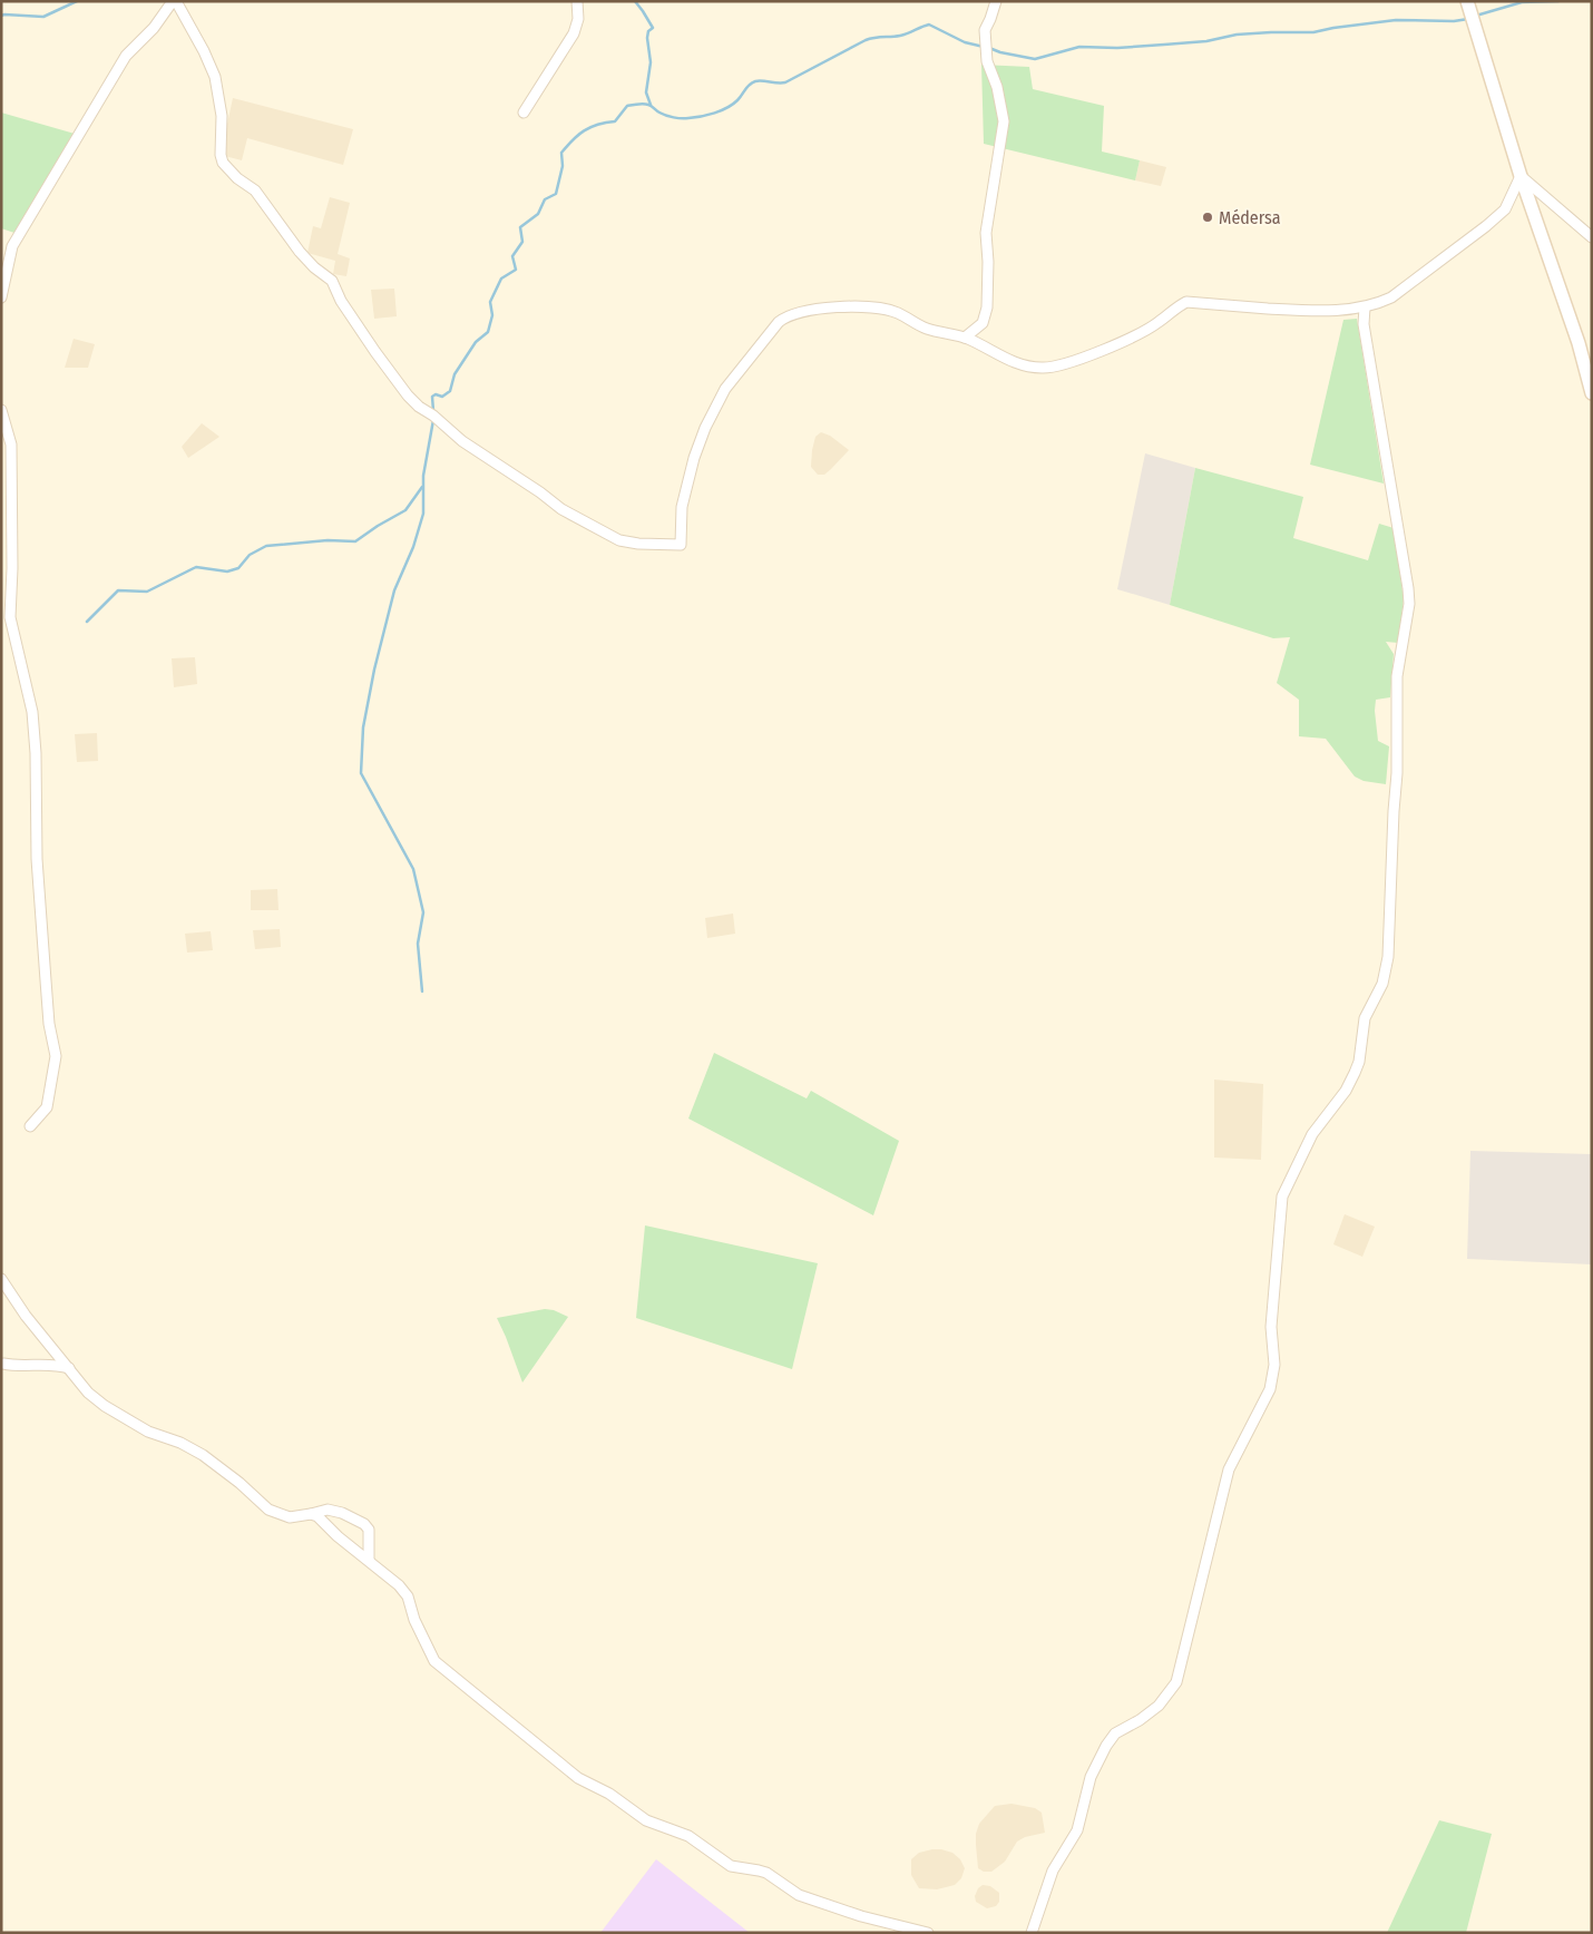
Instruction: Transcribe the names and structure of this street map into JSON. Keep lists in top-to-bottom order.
{
  "places": ["Médersa"]
}
